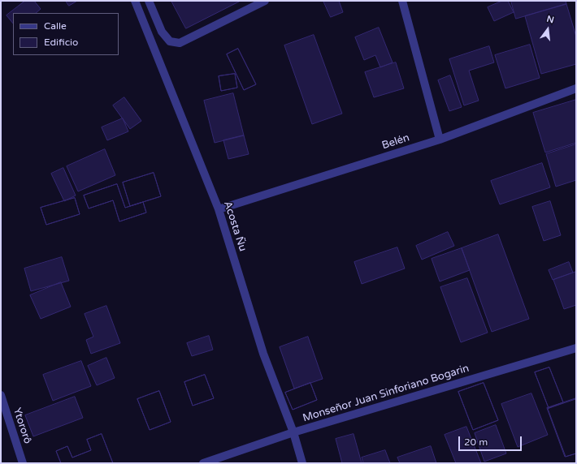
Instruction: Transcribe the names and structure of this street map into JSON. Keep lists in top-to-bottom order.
{
  "streets": {
    "street": [
      "Belén",
      "Acosta Ñu",
      "Monseñor Juan Sinforiano Bogarin",
      "Ytororô"
    ]
  },
  "crossings": [
    ["Belén", "Acosta Ñu"],
    ["Acosta Ñu", "Monseñor Juan Sinforiano Bogarin"]
  ],
  "legend": ["Calle", "Edificio"],
  "scale_bar": "20 m",
  "north": "top"
}
